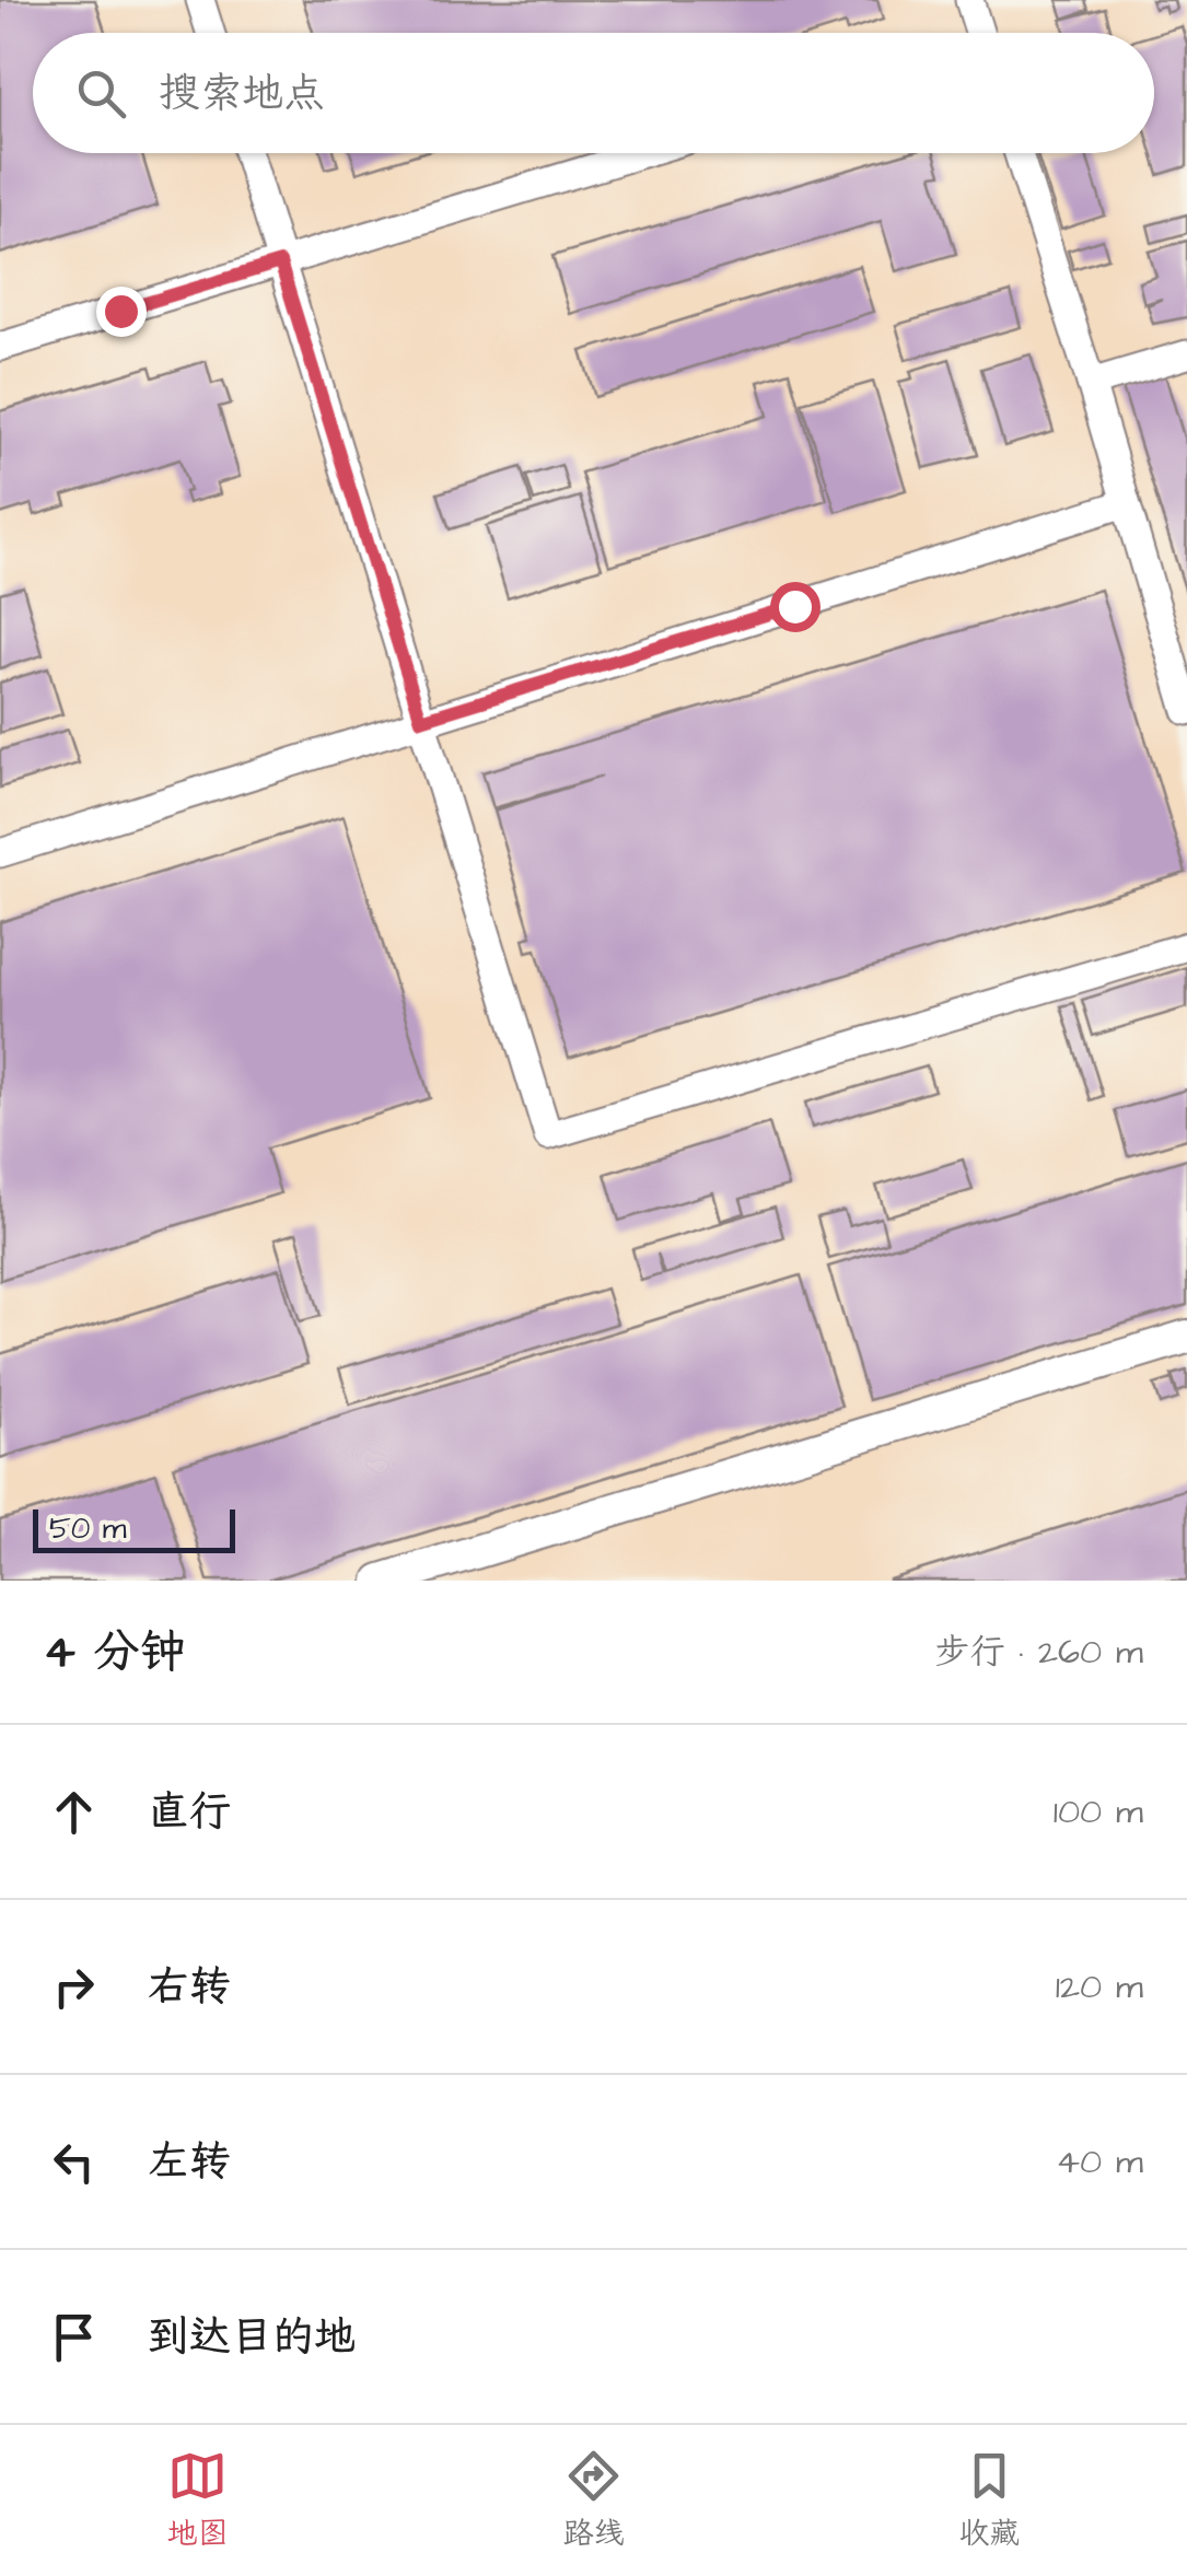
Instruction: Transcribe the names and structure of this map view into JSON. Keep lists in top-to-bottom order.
{
  "scale_bar": "50 m",
  "page": {
    "search": "搜索地点",
    "scale": "50 m",
    "heading": ["4 分钟", "步行 · 260 m"],
    "list": [
      ["直行", "100 m"],
      ["右转", "120 m"],
      ["左转", "40 m"],
      "到达目的地"
    ],
    "nav": ["地图", "路线", "收藏"]
  }
}
